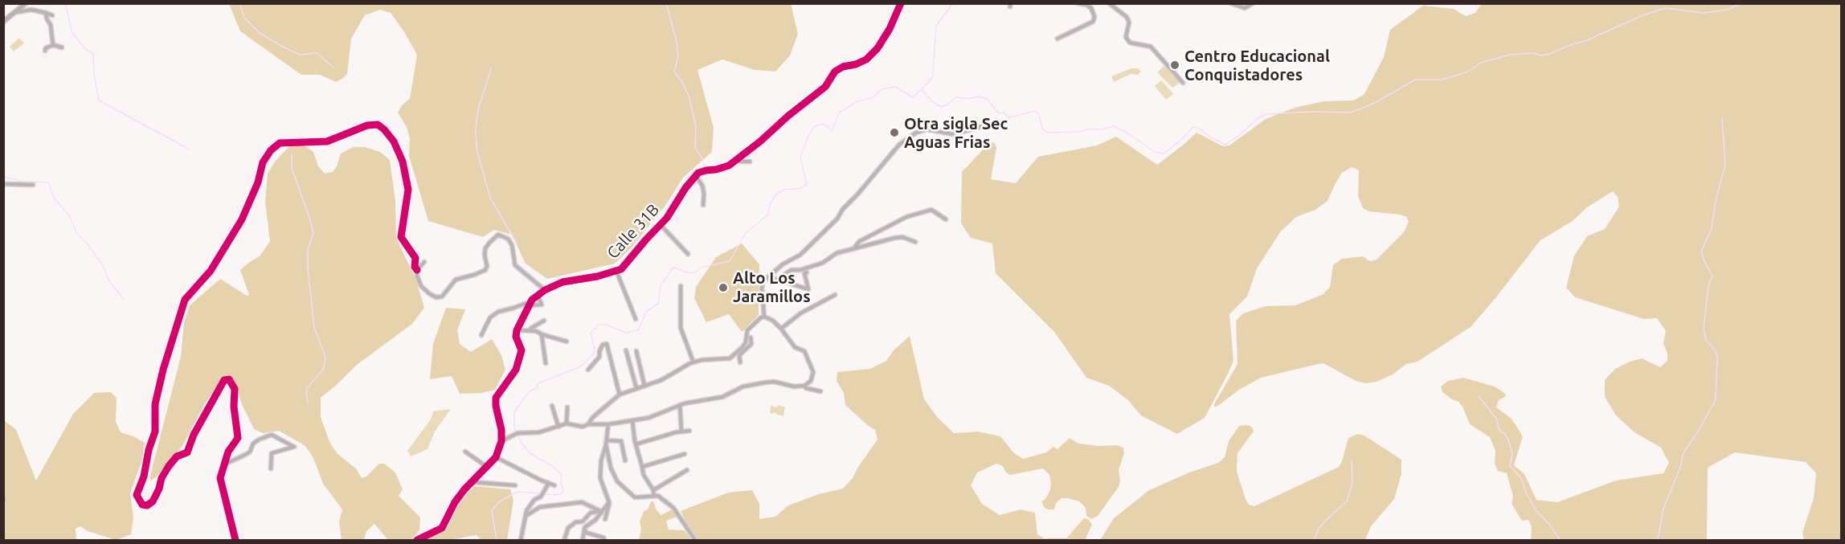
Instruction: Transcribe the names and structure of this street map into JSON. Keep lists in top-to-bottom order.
{
  "streets": {
    "street": ["Calle 31B"]
  },
  "places": ["Centro Educacional Conquistadores", "Otra sigla Sec Aguas Frias", "Alto Los Jaramillos"]
}
